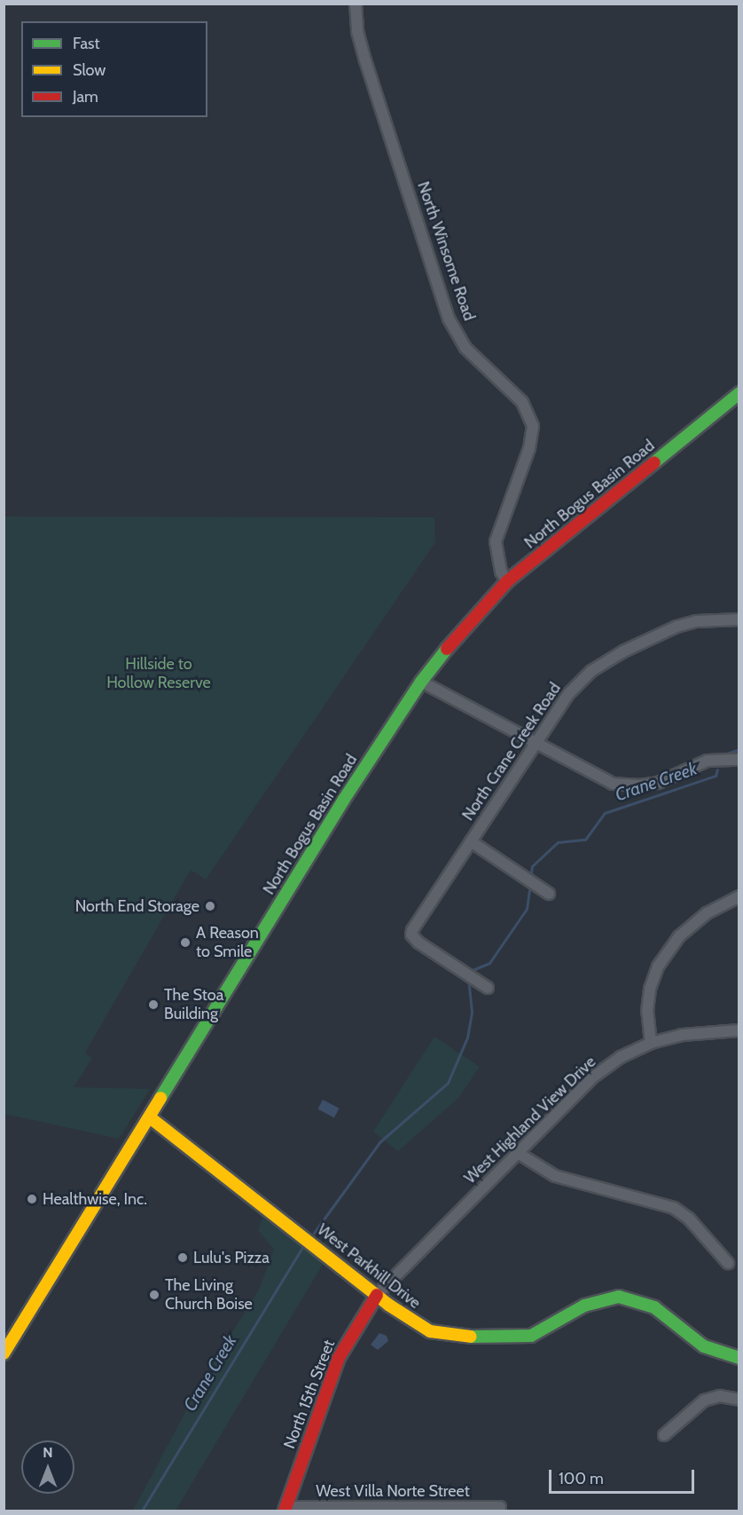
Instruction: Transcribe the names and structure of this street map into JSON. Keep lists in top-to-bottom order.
{
  "streets": {
    "street": [
      "North Winsome Road",
      "North Bogus Basin Road",
      "North Crane Creek Road",
      "West Highland View Drive",
      "West Parkhill Drive",
      "North 15th Street",
      "West Villa Norte Street"
    ]
  },
  "crossings": [
    ["North Winsome Road", "North Bogus Basin Road"],
    ["North Bogus Basin Road", "West Parkhill Drive"],
    ["West Highland View Drive", "West Parkhill Drive"],
    ["West Highland View Drive", "North 15th Street"],
    ["West Parkhill Drive", "North 15th Street"],
    ["North 15th Street", "West Villa Norte Street"]
  ],
  "water": ["Crane Creek"],
  "parks": ["Hillside to Hollow Reserve"],
  "places": [
    "North End Storage",
    "A Reason to Smile",
    "The Stoa Building",
    "Healthwise, Inc.",
    "Lulu's Pizza",
    "The Living Church Boise"
  ],
  "legend": ["Fast", "Slow", "Jam"],
  "scale_bar": "100 m",
  "north": "top"
}
